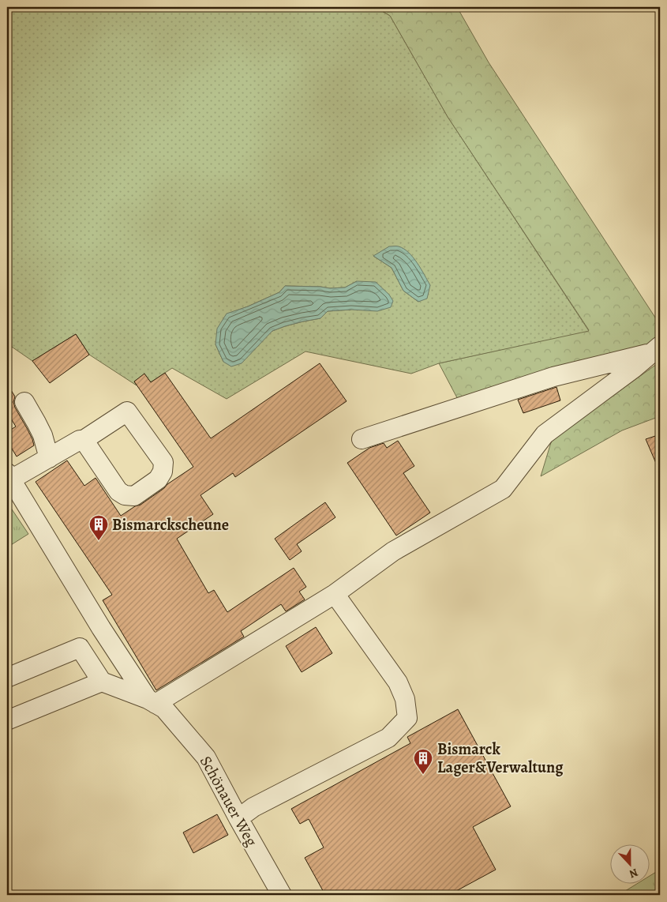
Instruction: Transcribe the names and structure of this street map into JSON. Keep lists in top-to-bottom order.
{
  "streets": {
    "street": ["Schönauer Weg"]
  },
  "places": {
    "building": ["Bismarckscheune", "Bismarck Lager&Verwaltung"]
  },
  "north": "bottom"
}
